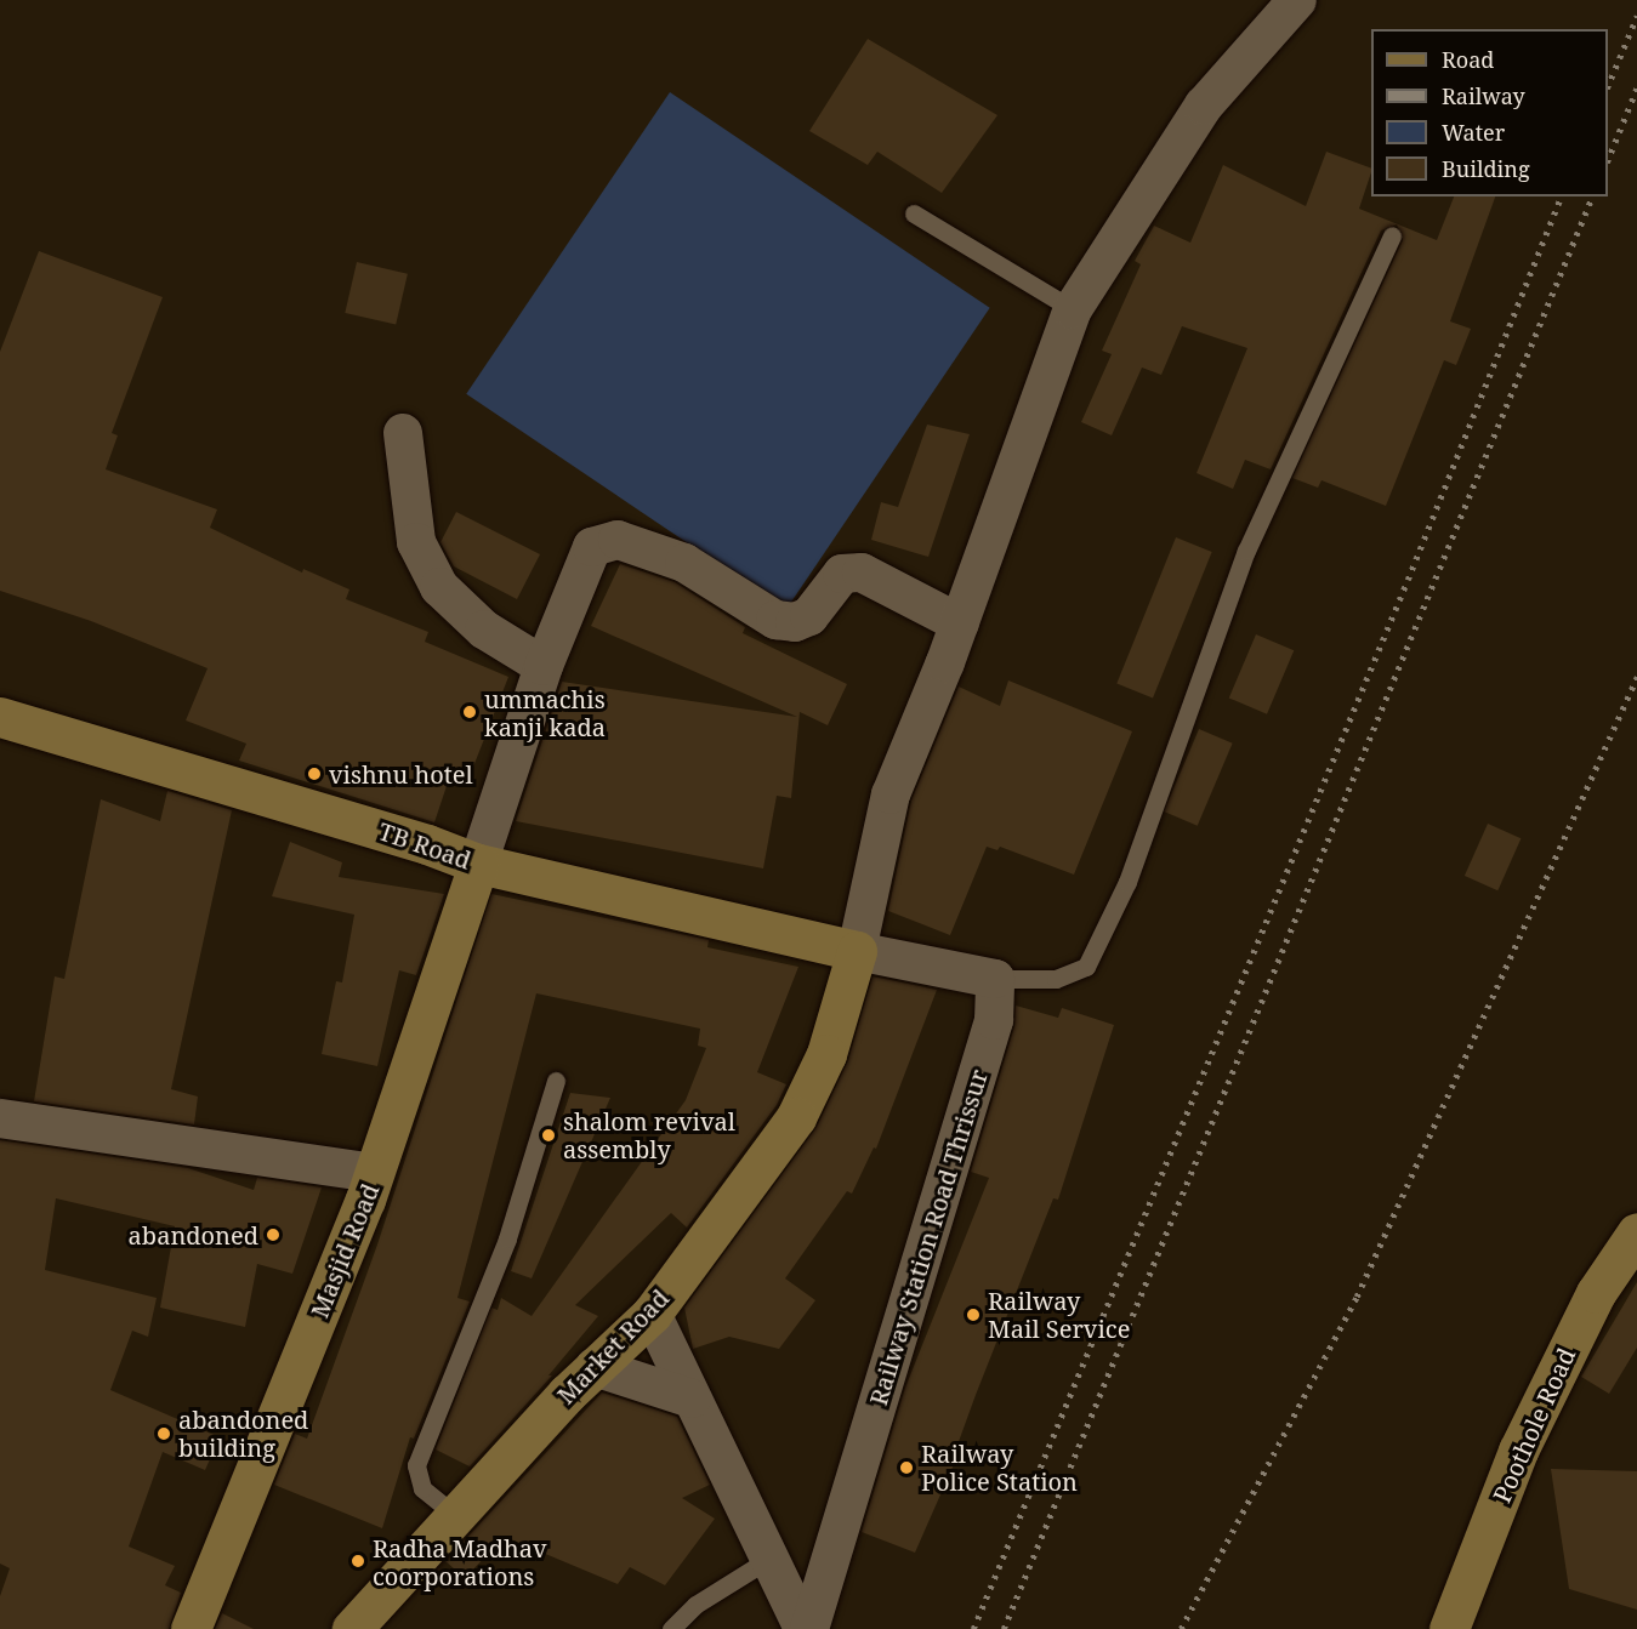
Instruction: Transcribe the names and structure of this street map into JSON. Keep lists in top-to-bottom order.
{
  "streets": {
    "street": [
      "TB Road",
      "Railway Station Road Thrissur",
      "Masjid Road",
      "Market Road",
      "Poothole Road"
    ]
  },
  "crossings": [
    ["TB Road", "Masjid Road"],
    ["TB Road", "Market Road"]
  ],
  "places": [
    "ummachis kanji kada",
    "vishnu hotel",
    "shalom revival assembly",
    "abandoned",
    "Railway Mail Service",
    "abandoned building",
    "Railway Police Station",
    "Radha Madhav coorporations"
  ],
  "legend": [
    "Road",
    "Railway",
    "Water",
    "Building"
  ]
}
